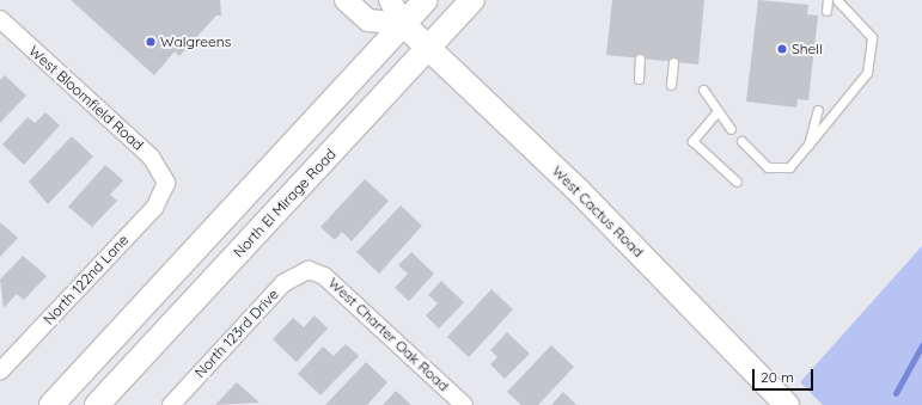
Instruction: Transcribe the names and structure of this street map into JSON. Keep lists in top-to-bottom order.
{
  "streets": {
    "main road": ["North El Mirage Road", "West Cactus Road"],
    "street": [
      "West Bloomfield Road",
      "North 122nd Lane",
      "North 123rd Drive",
      "West Charter Oak Road"
    ]
  },
  "crossings": [
    ["West Bloomfield Road", "North 122nd Lane"],
    ["North El Mirage Road", "West Cactus Road"],
    ["North 123rd Drive", "West Charter Oak Road"]
  ],
  "places": ["Walgreens", "Shell"],
  "scale_bar": "20 m"
}
